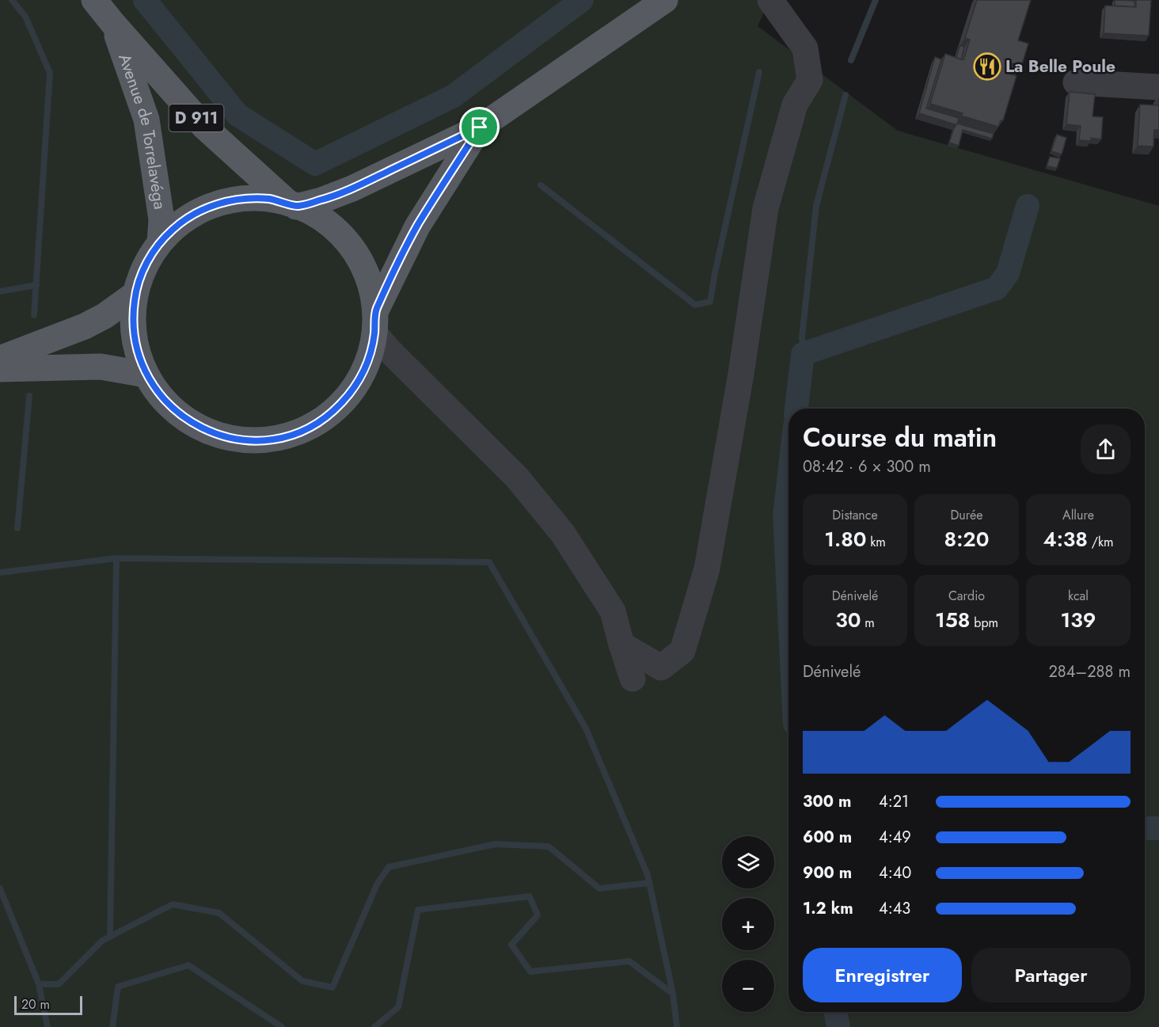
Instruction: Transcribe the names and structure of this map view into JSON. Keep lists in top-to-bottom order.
{
  "streets": {
    "main road": ["D 911", "Avenue de Torrelavéga"]
  },
  "places": {
    "restaurant": ["La Belle Poule"]
  },
  "scale_bar": "20 m",
  "page": {
    "heading": ["Course du matin", "08:42 · 6 × 300 m"],
    "stats": [
      ["Distance", "1.80 km"],
      ["Durée", "8:20"],
      ["Allure", "4:38 /km"],
      ["Dénivelé", "30 m"],
      ["Cardio", "158 bpm"],
      ["kcal", "139"]
    ],
    "chart": ["Dénivelé", "284–288 m"],
    "list": [
      {
        "name": "300 m",
        "note": "4:21"
      },
      {
        "name": "600 m",
        "note": "4:49"
      },
      {
        "name": "900 m",
        "note": "4:40"
      },
      {
        "name": "1.2 km",
        "note": "4:43"
      }
    ],
    "map_buttons": ["+", "−"],
    "buttons": ["Enregistrer", "Partager"],
    "scale": "20 m"
  }
}
